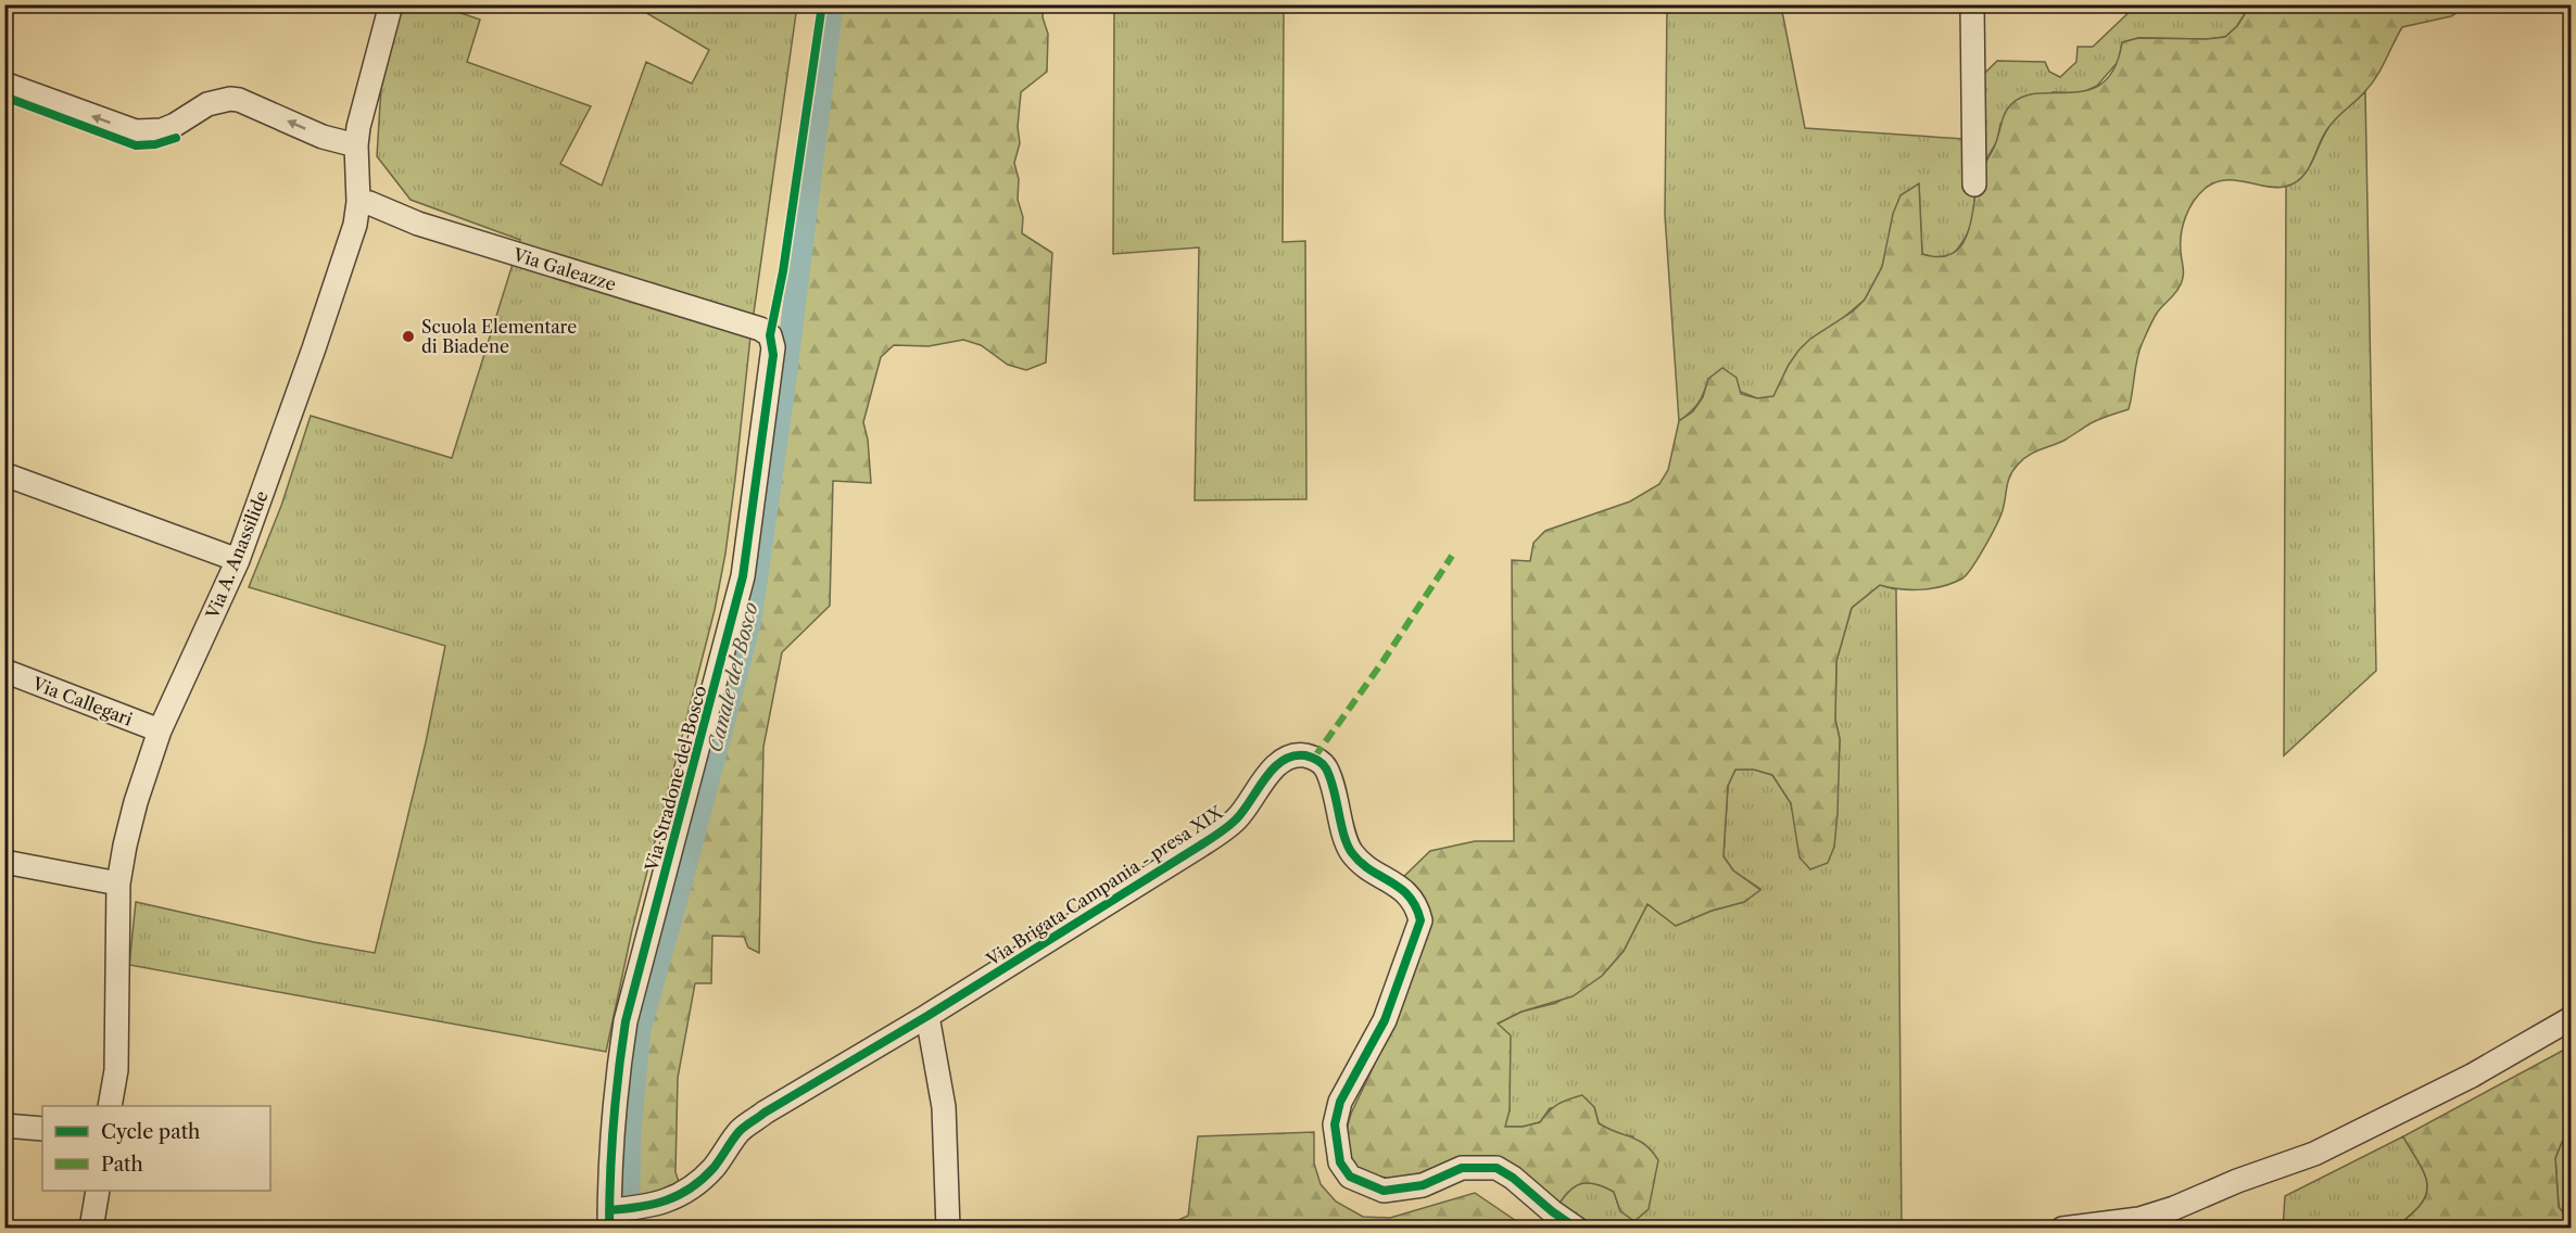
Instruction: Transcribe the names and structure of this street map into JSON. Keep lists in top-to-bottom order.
{
  "streets": {
    "street": [
      "Via Galeazze",
      "Via A. Anassilide",
      "Via Callegari",
      "Via Stradone del Bosco",
      "Via Brigata Campania - presa XIX"
    ]
  },
  "crossings": [
    ["Via Galeazze", "Via A. Anassilide"],
    ["Via Galeazze", "Via Stradone del Bosco"],
    ["Via A. Anassilide", "Via Callegari"],
    ["Via Stradone del Bosco", "Via Brigata Campania - presa XIX"]
  ],
  "water": ["Canale del Bosco"],
  "places": ["Scuola Elementare di Biadene"],
  "legend": ["Cycle path", "Path"]
}
